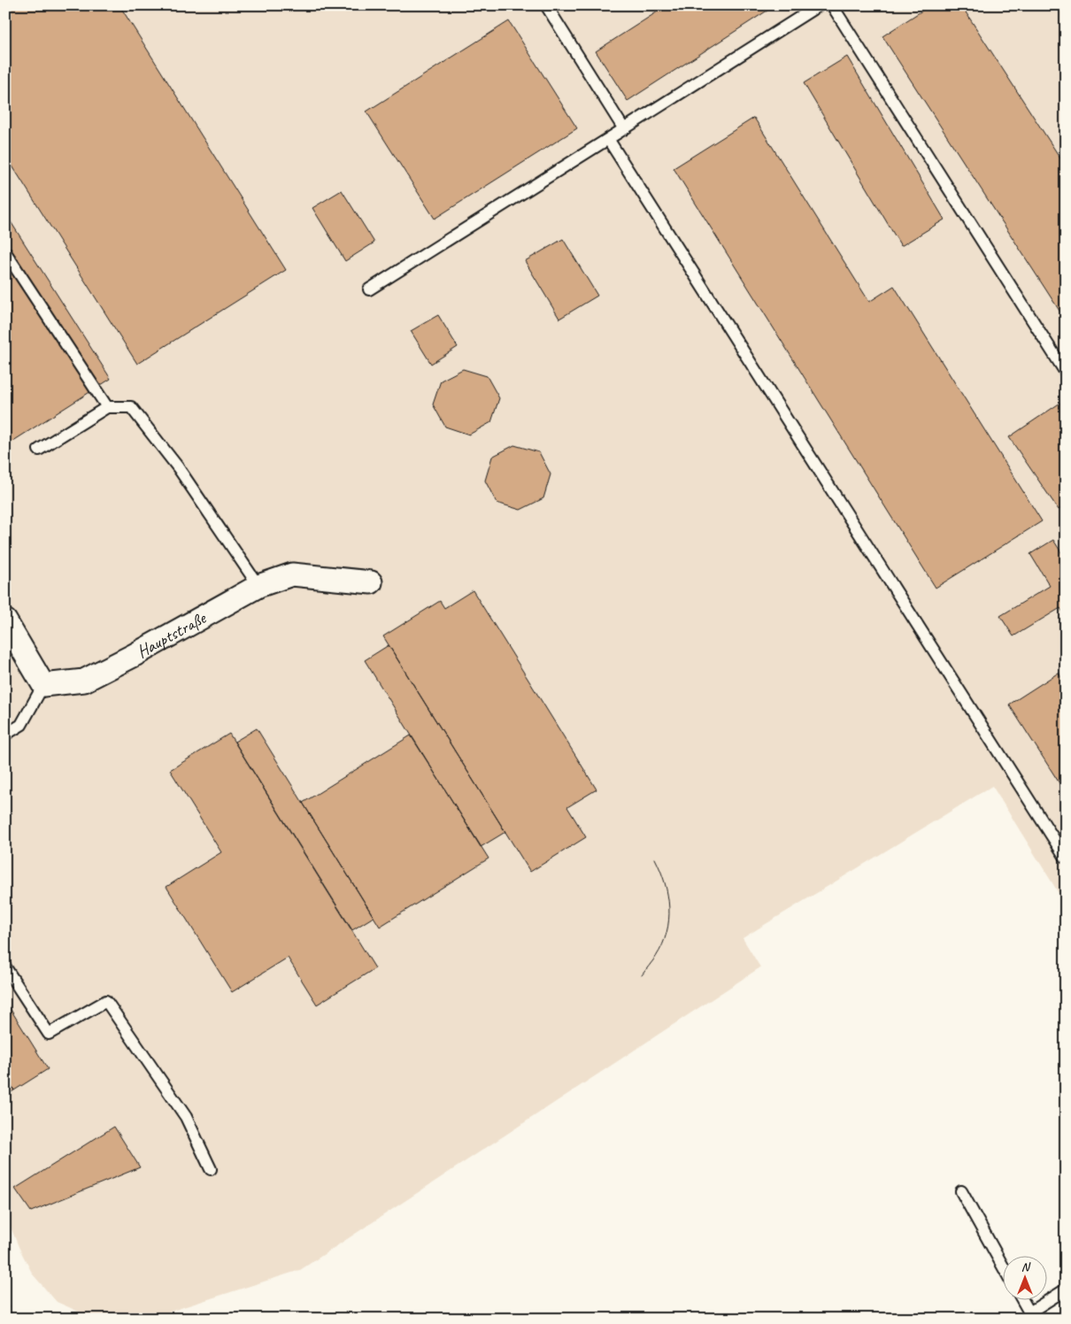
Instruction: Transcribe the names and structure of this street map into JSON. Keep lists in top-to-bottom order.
{
  "streets": {
    "street": ["Hauptstraße"]
  },
  "north": "top"
}
